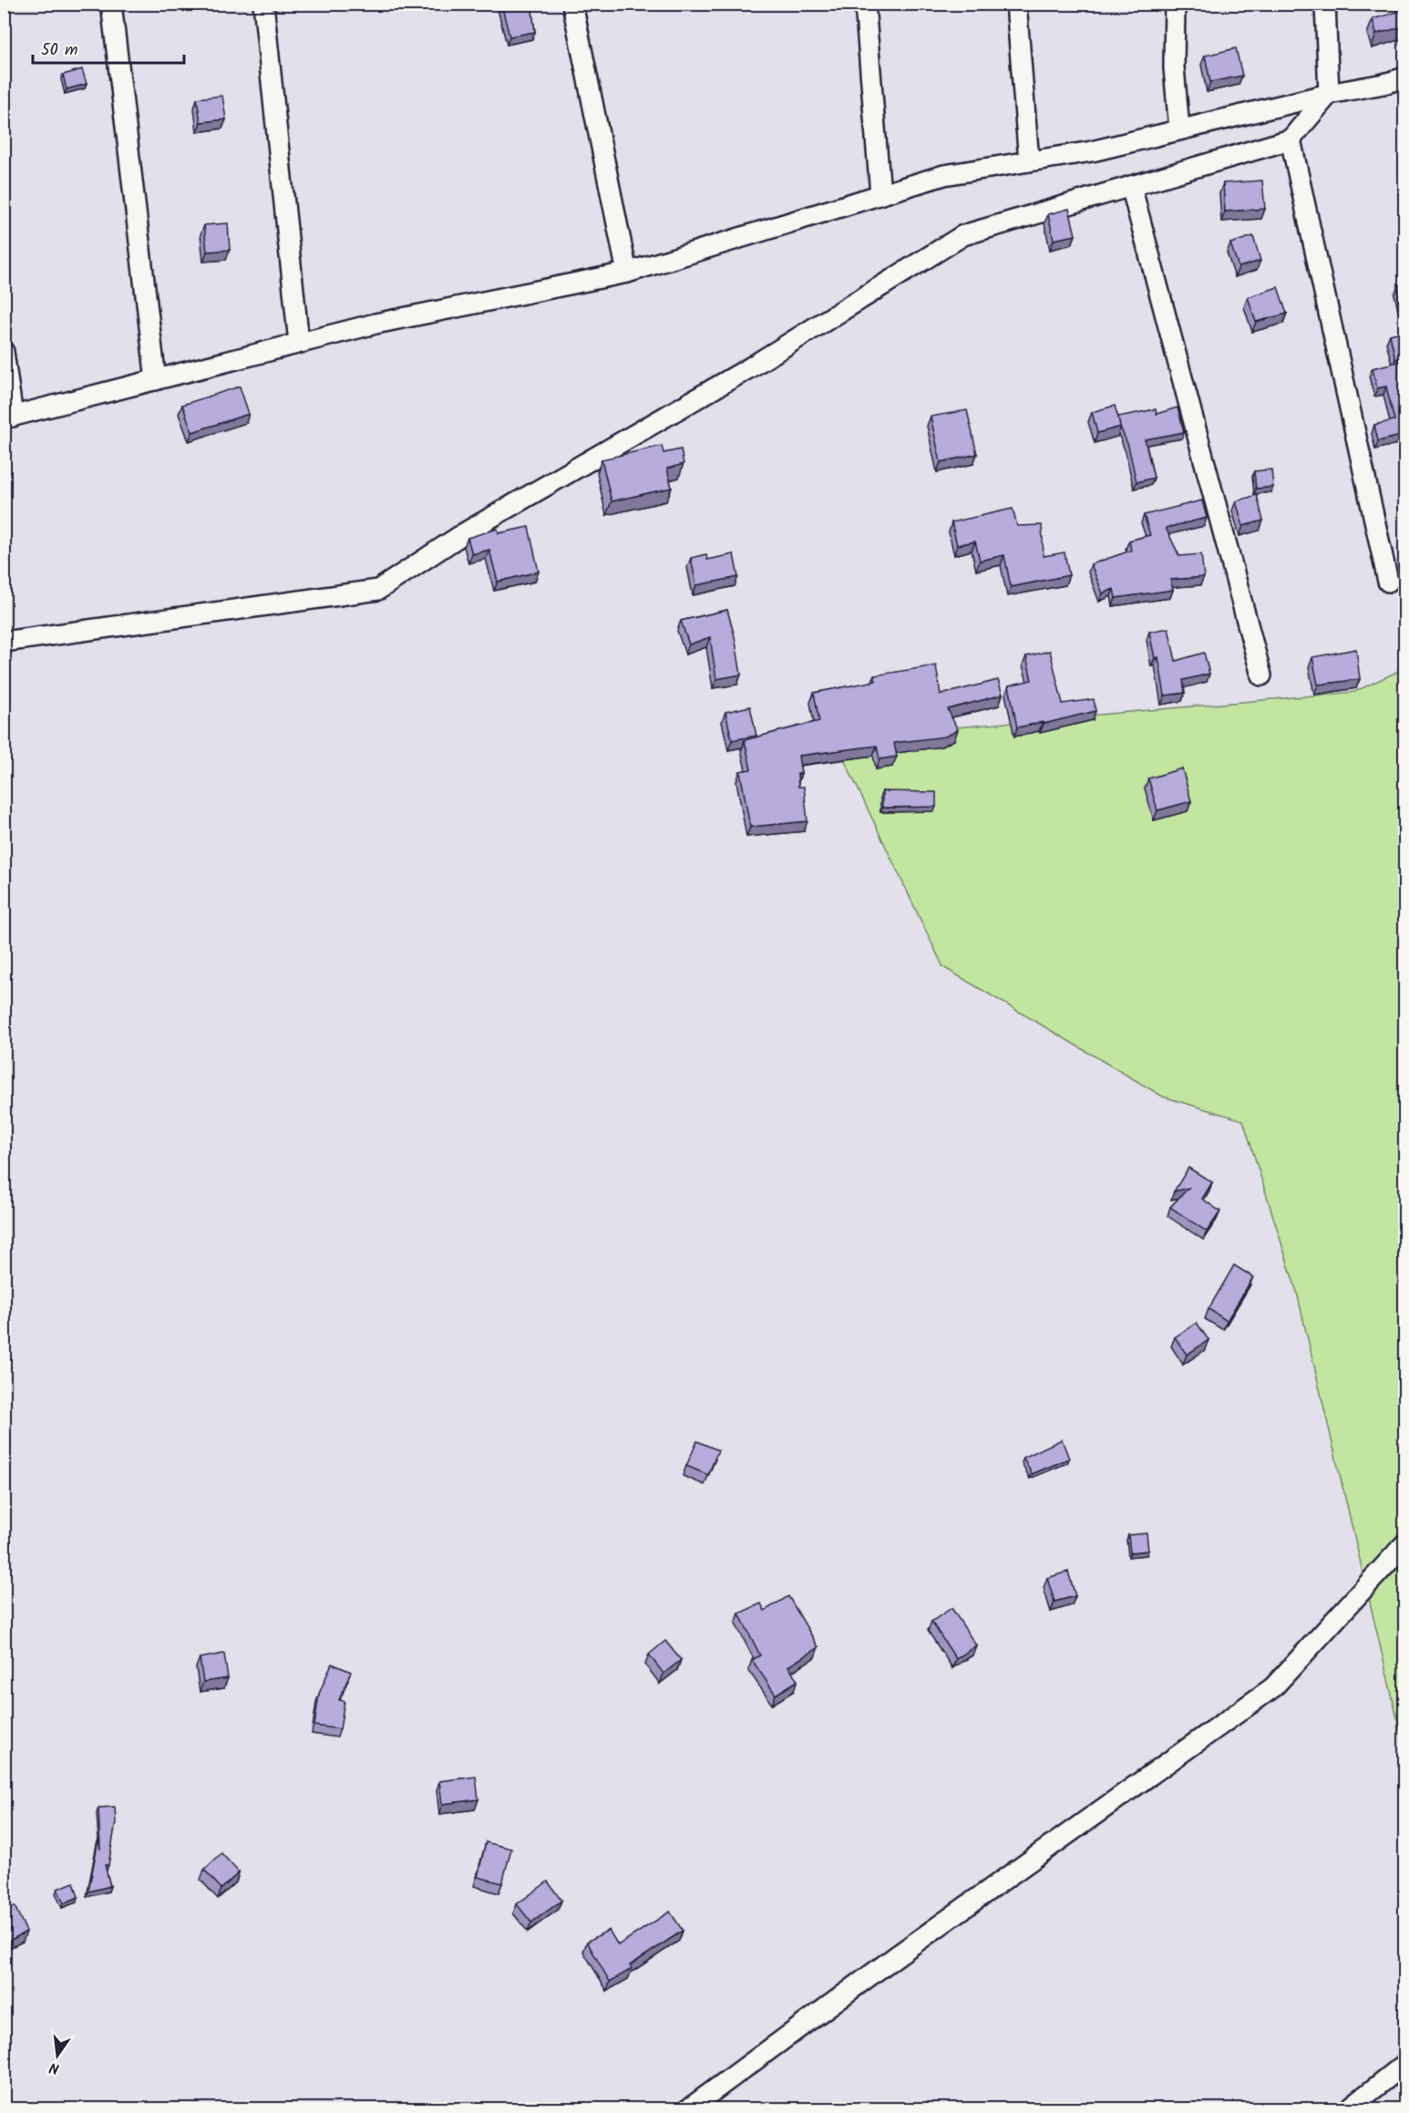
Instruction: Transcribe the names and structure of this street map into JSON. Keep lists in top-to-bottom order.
{
  "scale_bar": "50 m",
  "north": "bottom"
}
